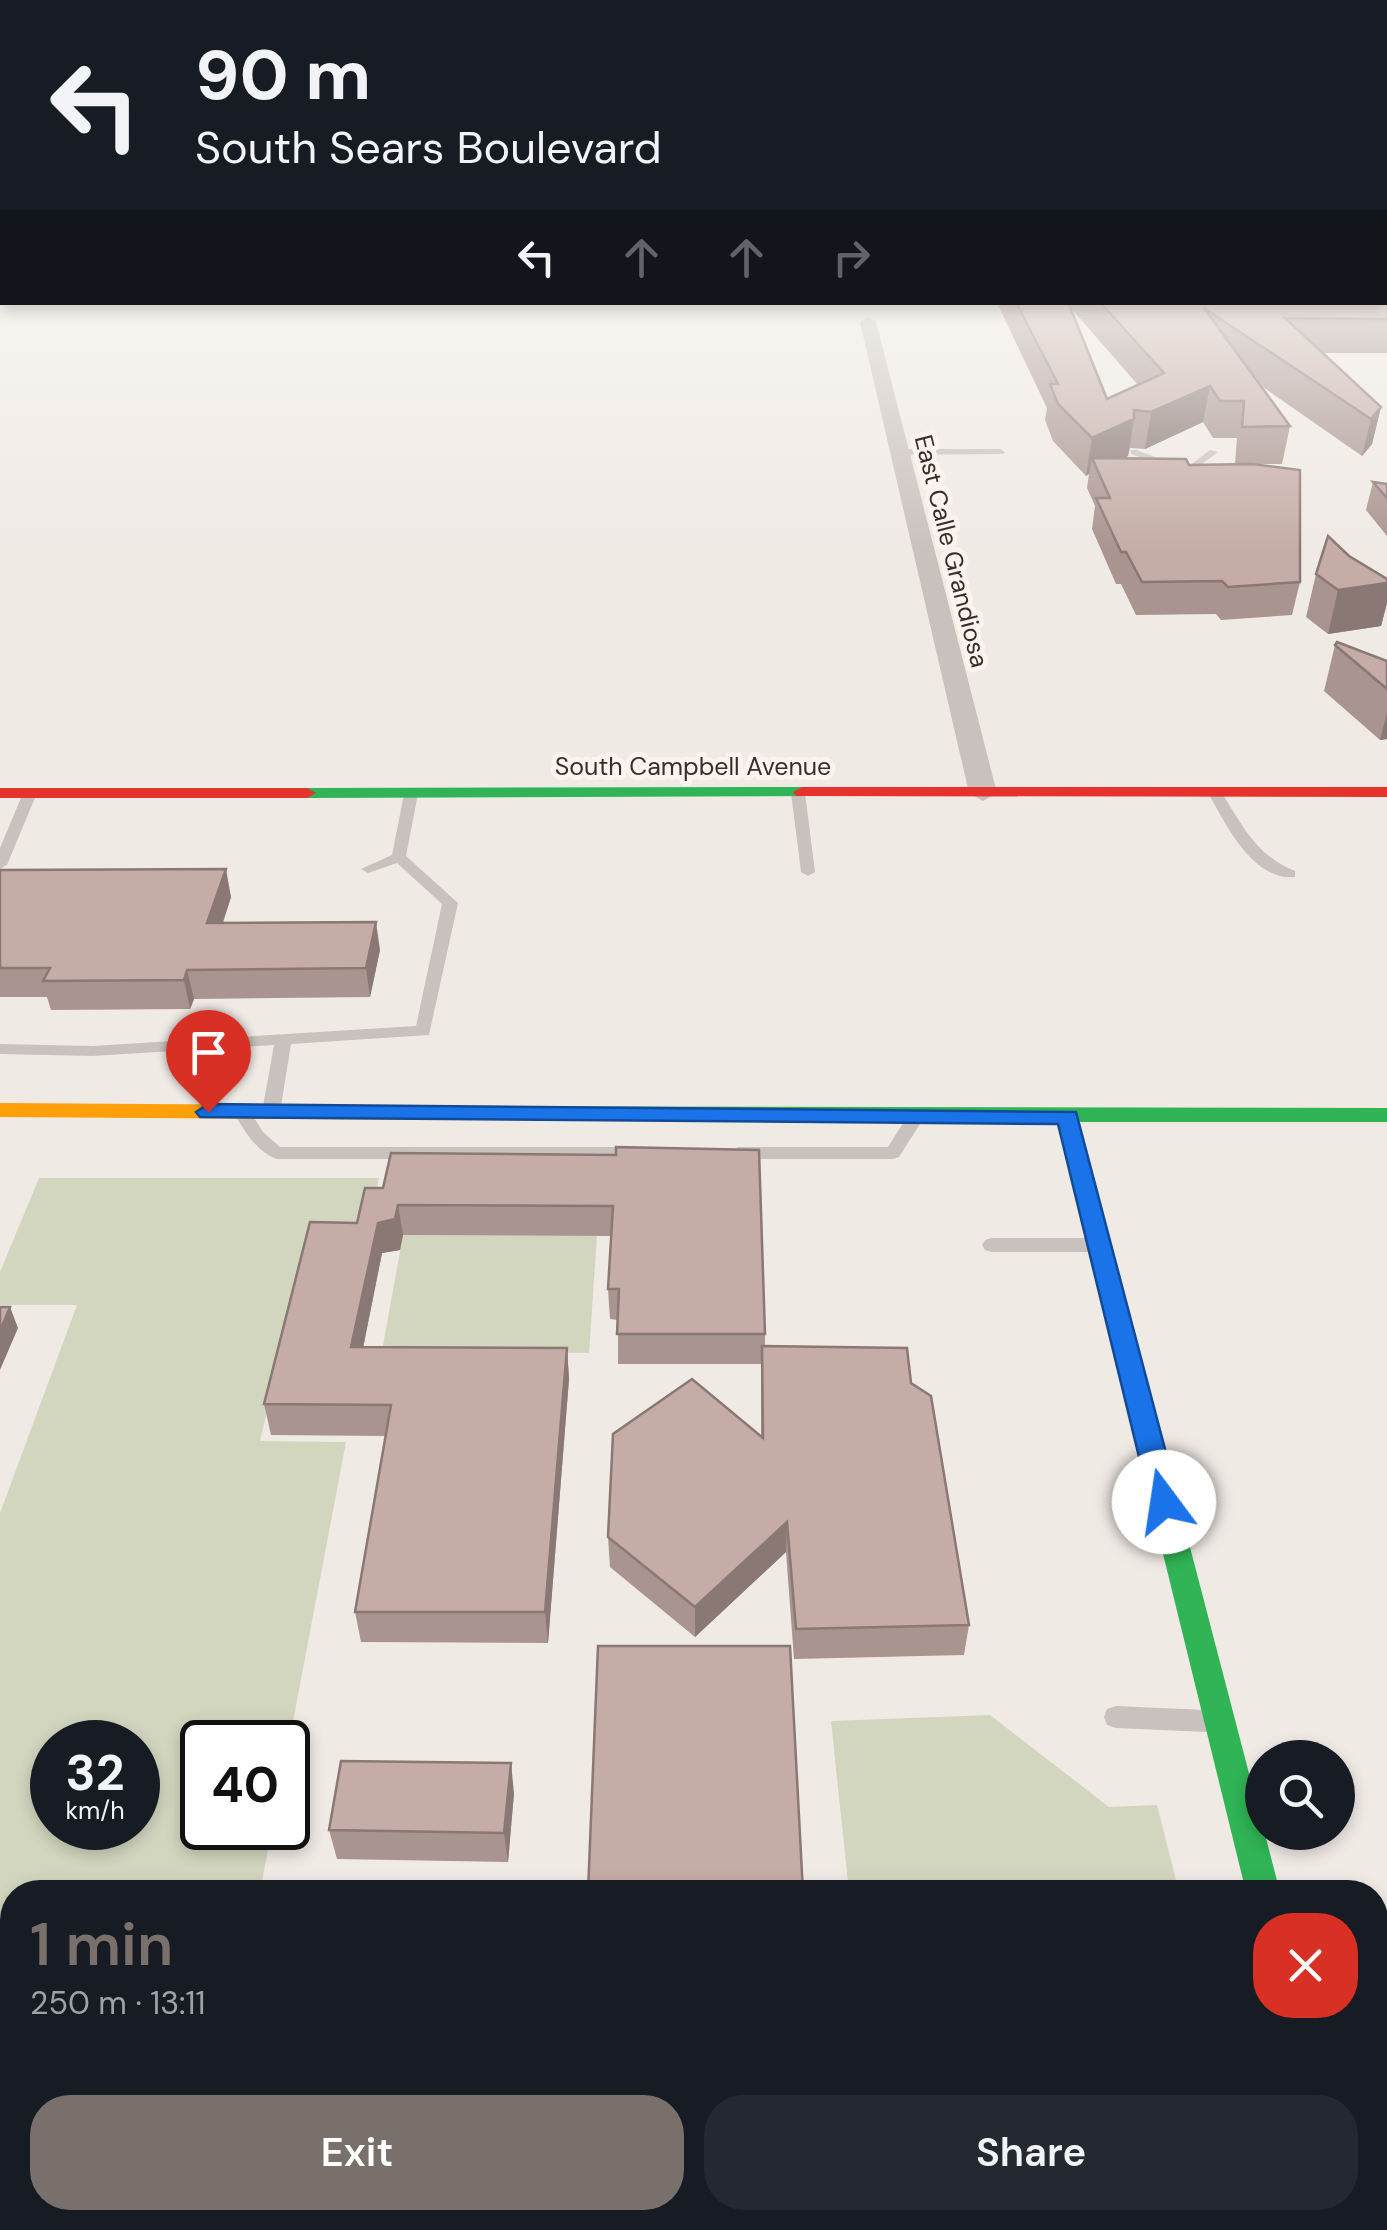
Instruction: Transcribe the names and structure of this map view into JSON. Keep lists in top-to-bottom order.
{
  "streets": {
    "street": ["East Calle Grandiosa", "South Campbell Avenue"]
  },
  "crossings": [
    ["East Calle Grandiosa", "South Campbell Avenue"]
  ],
  "page": {
    "turn": ["90 m", "South Sears Boulevard"],
    "speed": "32 km/h",
    "limit": "40",
    "heading": ["1 min", "250 m · 13:11"],
    "buttons": ["Exit", "Share"]
  }
}
